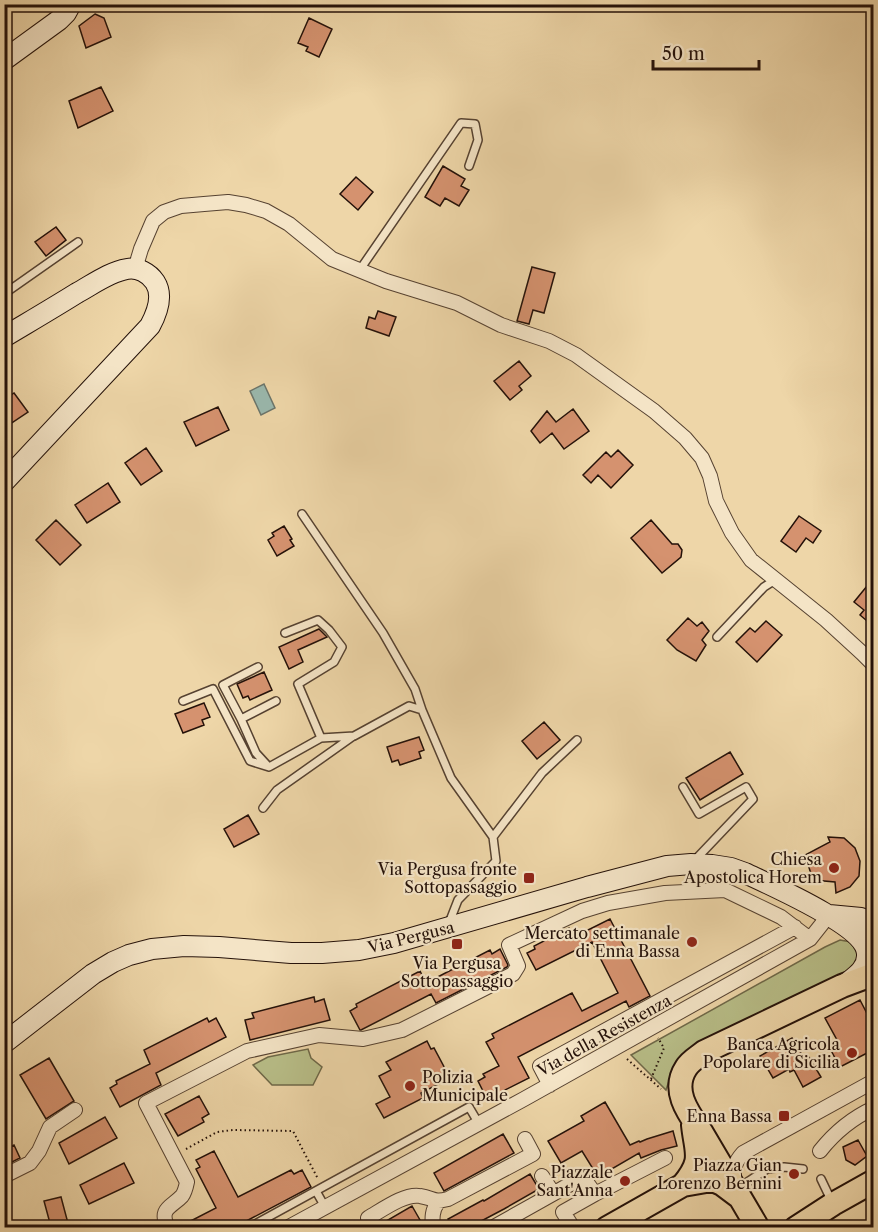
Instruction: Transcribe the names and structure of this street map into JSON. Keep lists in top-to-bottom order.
{
  "streets": {
    "main road": ["Via Pergusa"],
    "street": ["Via della Resistenza"]
  },
  "crossings": [
    ["Via Pergusa", "Via della Resistenza"]
  ],
  "places": {
    "other": [
      "Chiesa Apostolica Horem",
      "Mercato settimanale di Enna Bassa",
      "Banca Agricola Popolare di Sicilia",
      "Polizia Municipale",
      "Piazza Gian Lorenzo Bernini",
      "Piazzale Sant'Anna"
    ],
    "transit": ["Via Pergusa fronte Sottopassaggio", "Via Pergusa Sottopassaggio", "Enna Bassa"]
  },
  "scale_bar": "50 m"
}
